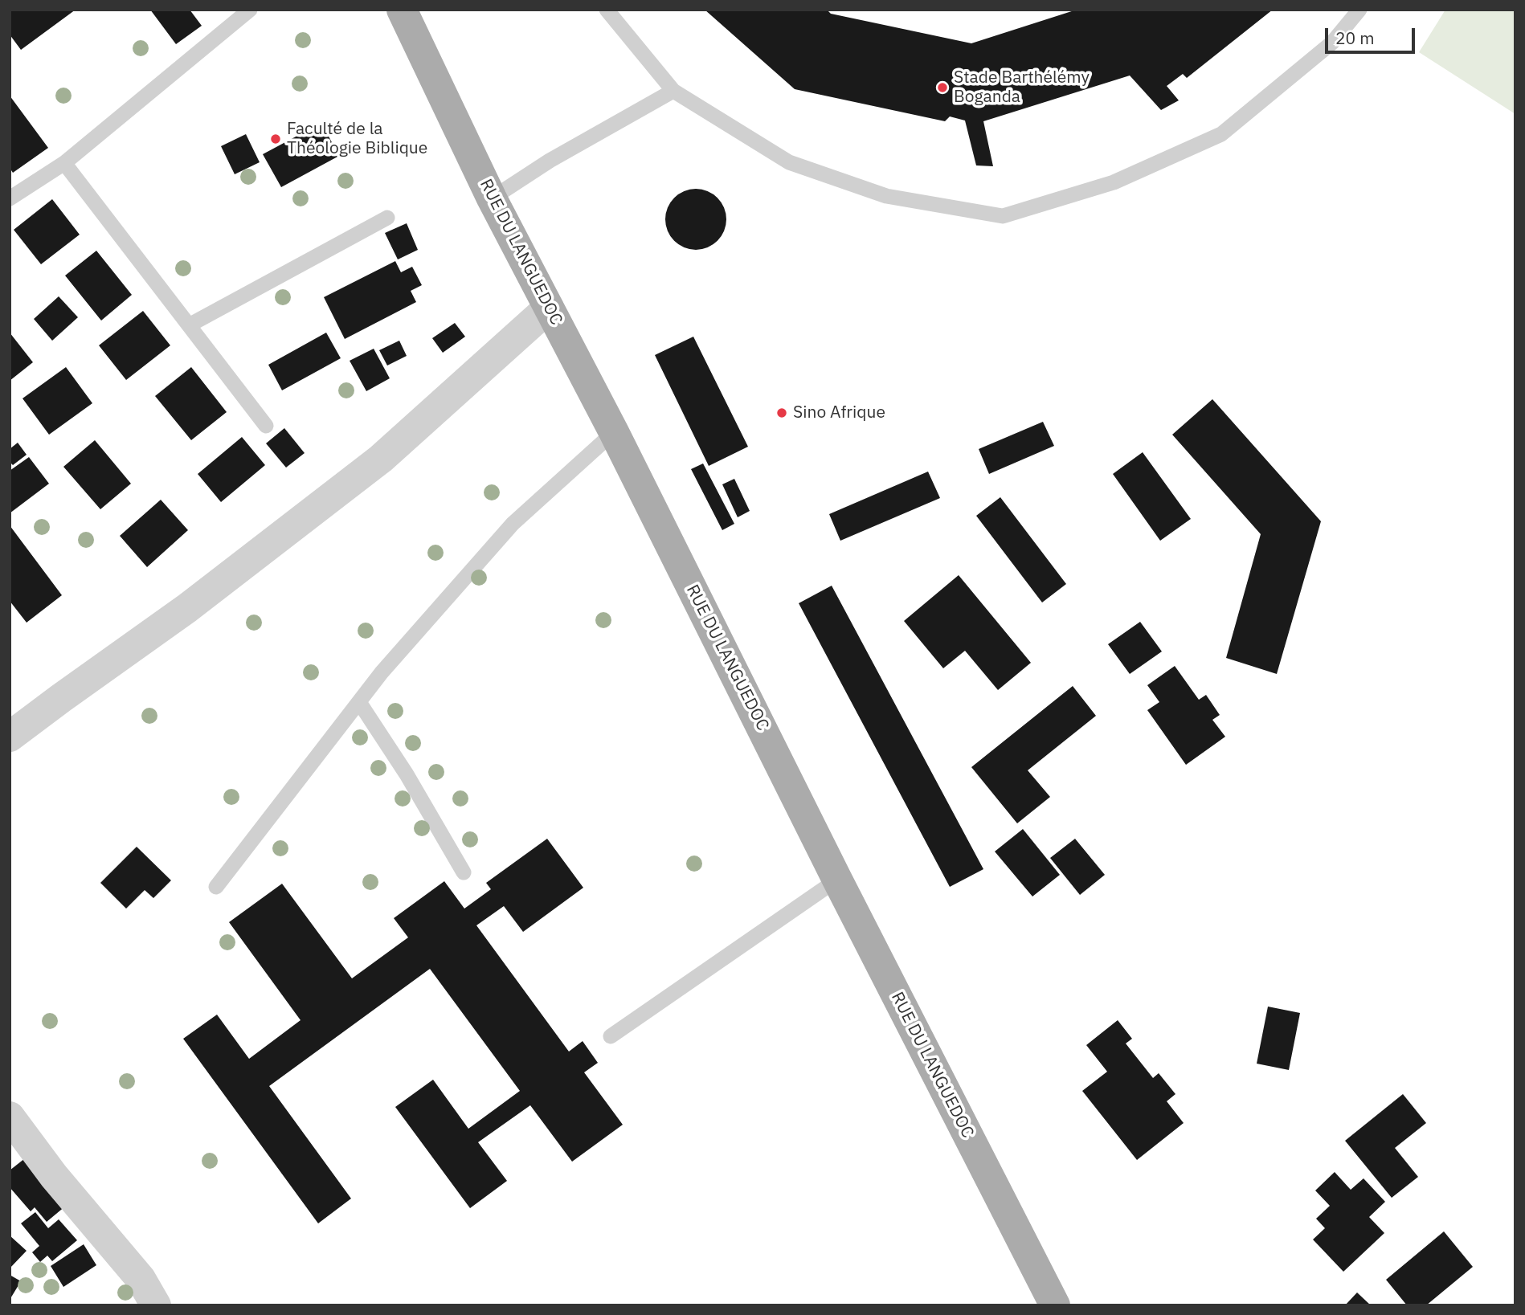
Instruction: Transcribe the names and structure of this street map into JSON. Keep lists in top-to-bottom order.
{
  "streets": {
    "main road": ["RUE DU LANGUEDOC"]
  },
  "places": ["Stade Barthélémy Boganda", "Faculté de la Théologie Biblique", "Sino Afrique"],
  "scale_bar": "20 m"
}
